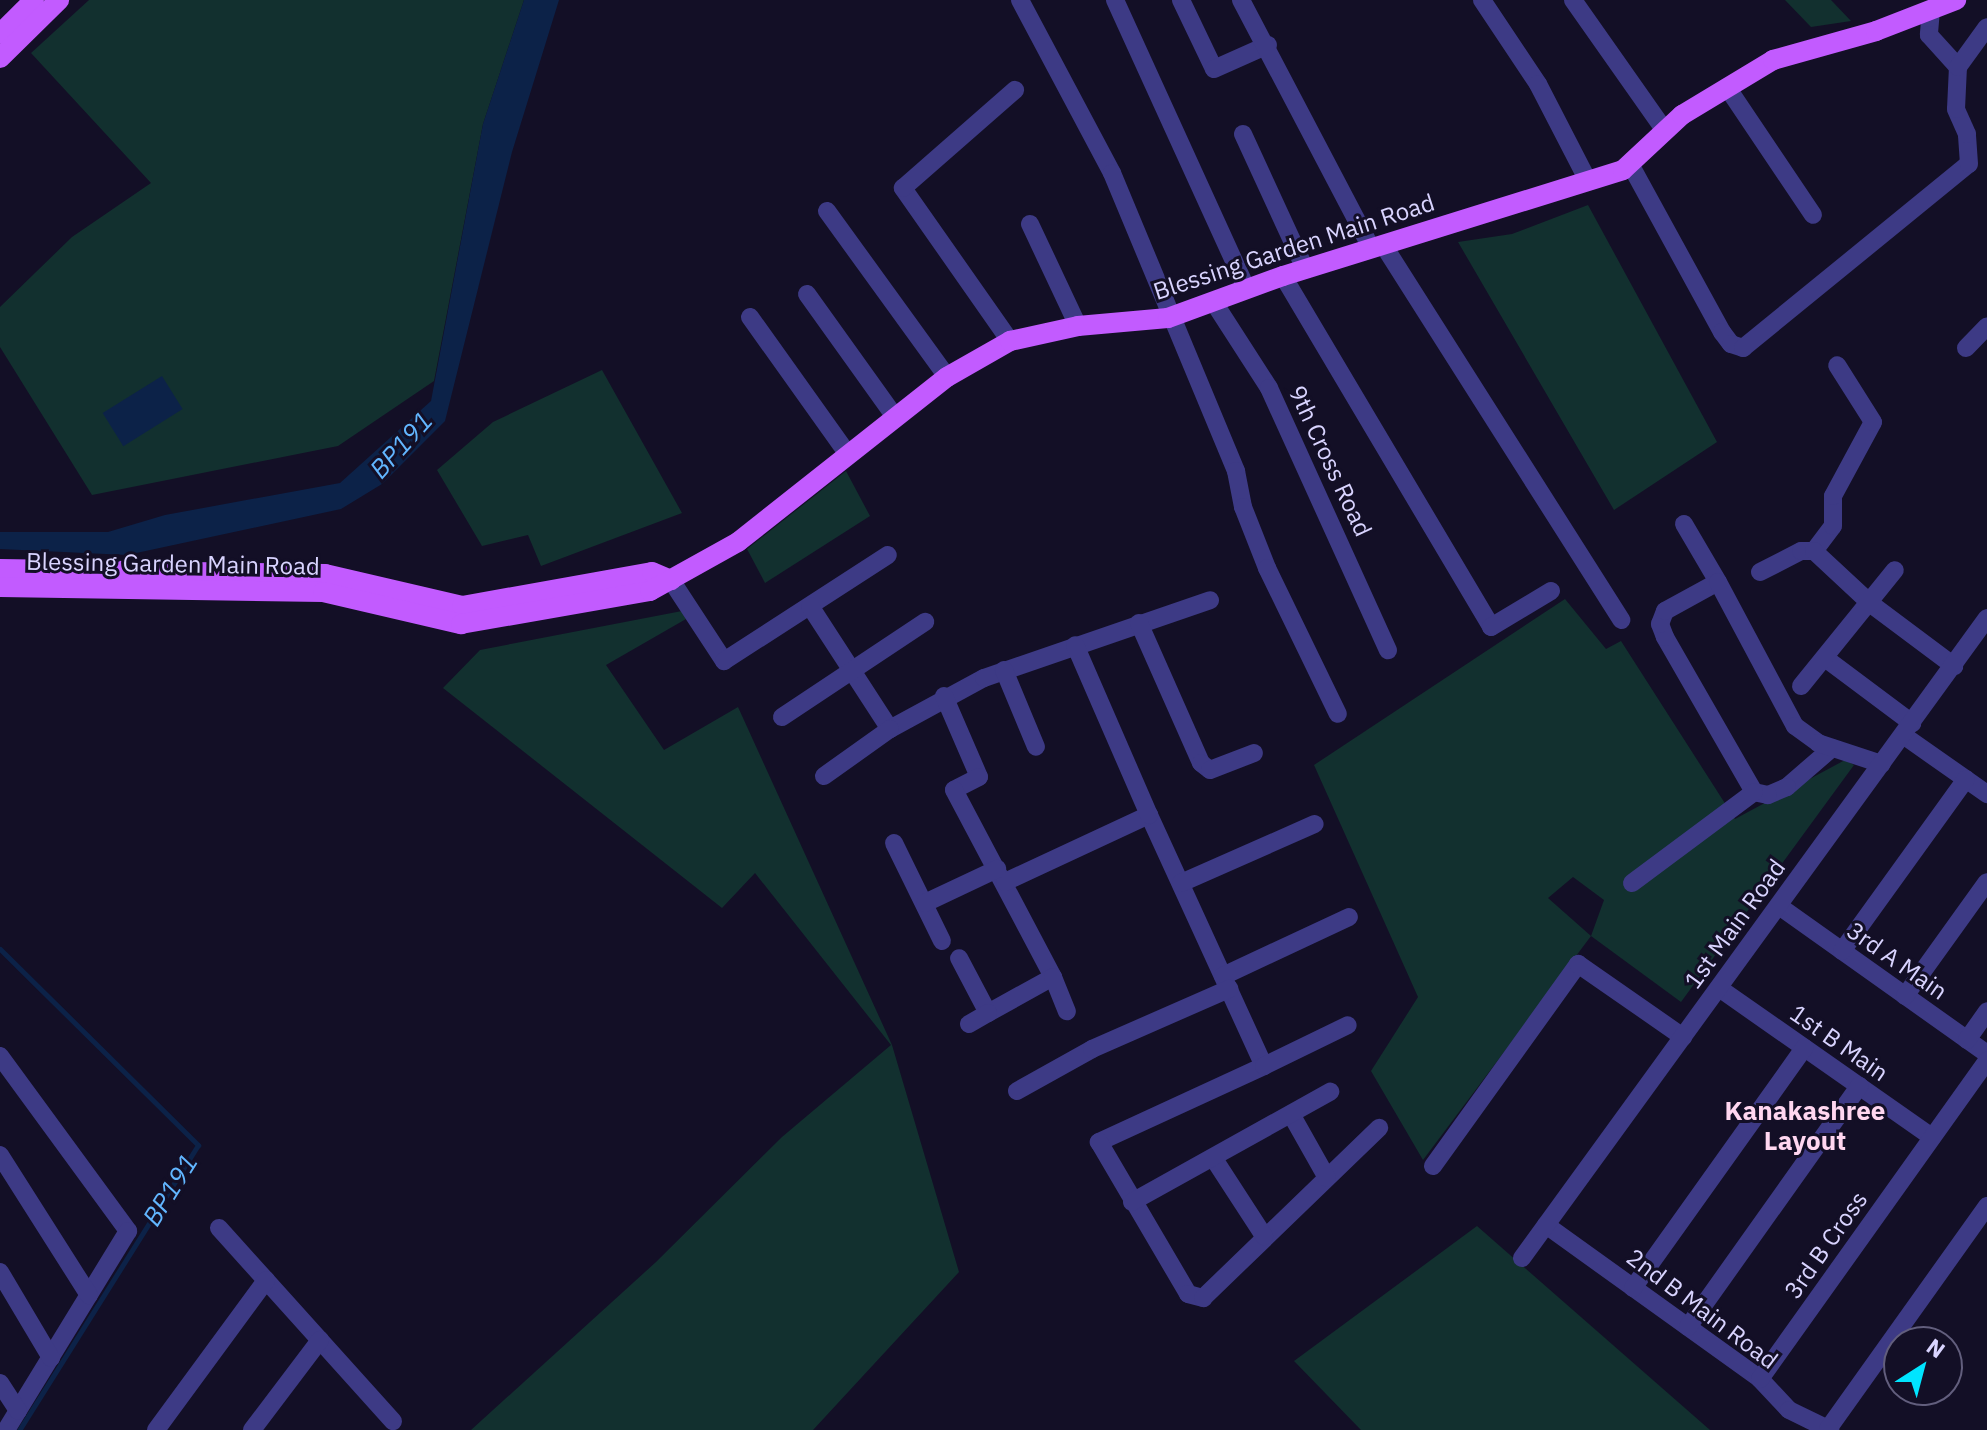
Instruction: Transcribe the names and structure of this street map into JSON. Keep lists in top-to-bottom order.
{
  "streets": {
    "main road": ["Blessing Garden Main Road"],
    "street": [
      "9th Cross Road",
      "1st Main Road",
      "3rd A Main",
      "1st B Main",
      "3rd B Cross",
      "2nd B Main Road"
    ]
  },
  "crossings": [
    ["Blessing Garden Main Road", "9th Cross Road"],
    ["1st Main Road", "3rd A Main"],
    ["1st Main Road", "1st B Main"],
    ["1st Main Road", "2nd B Main Road"],
    ["1st B Main", "3rd B Cross"],
    ["3rd B Cross", "2nd B Main Road"]
  ],
  "districts": ["Kanakashree Layout"],
  "water": ["BP191"],
  "north": "top right"
}
